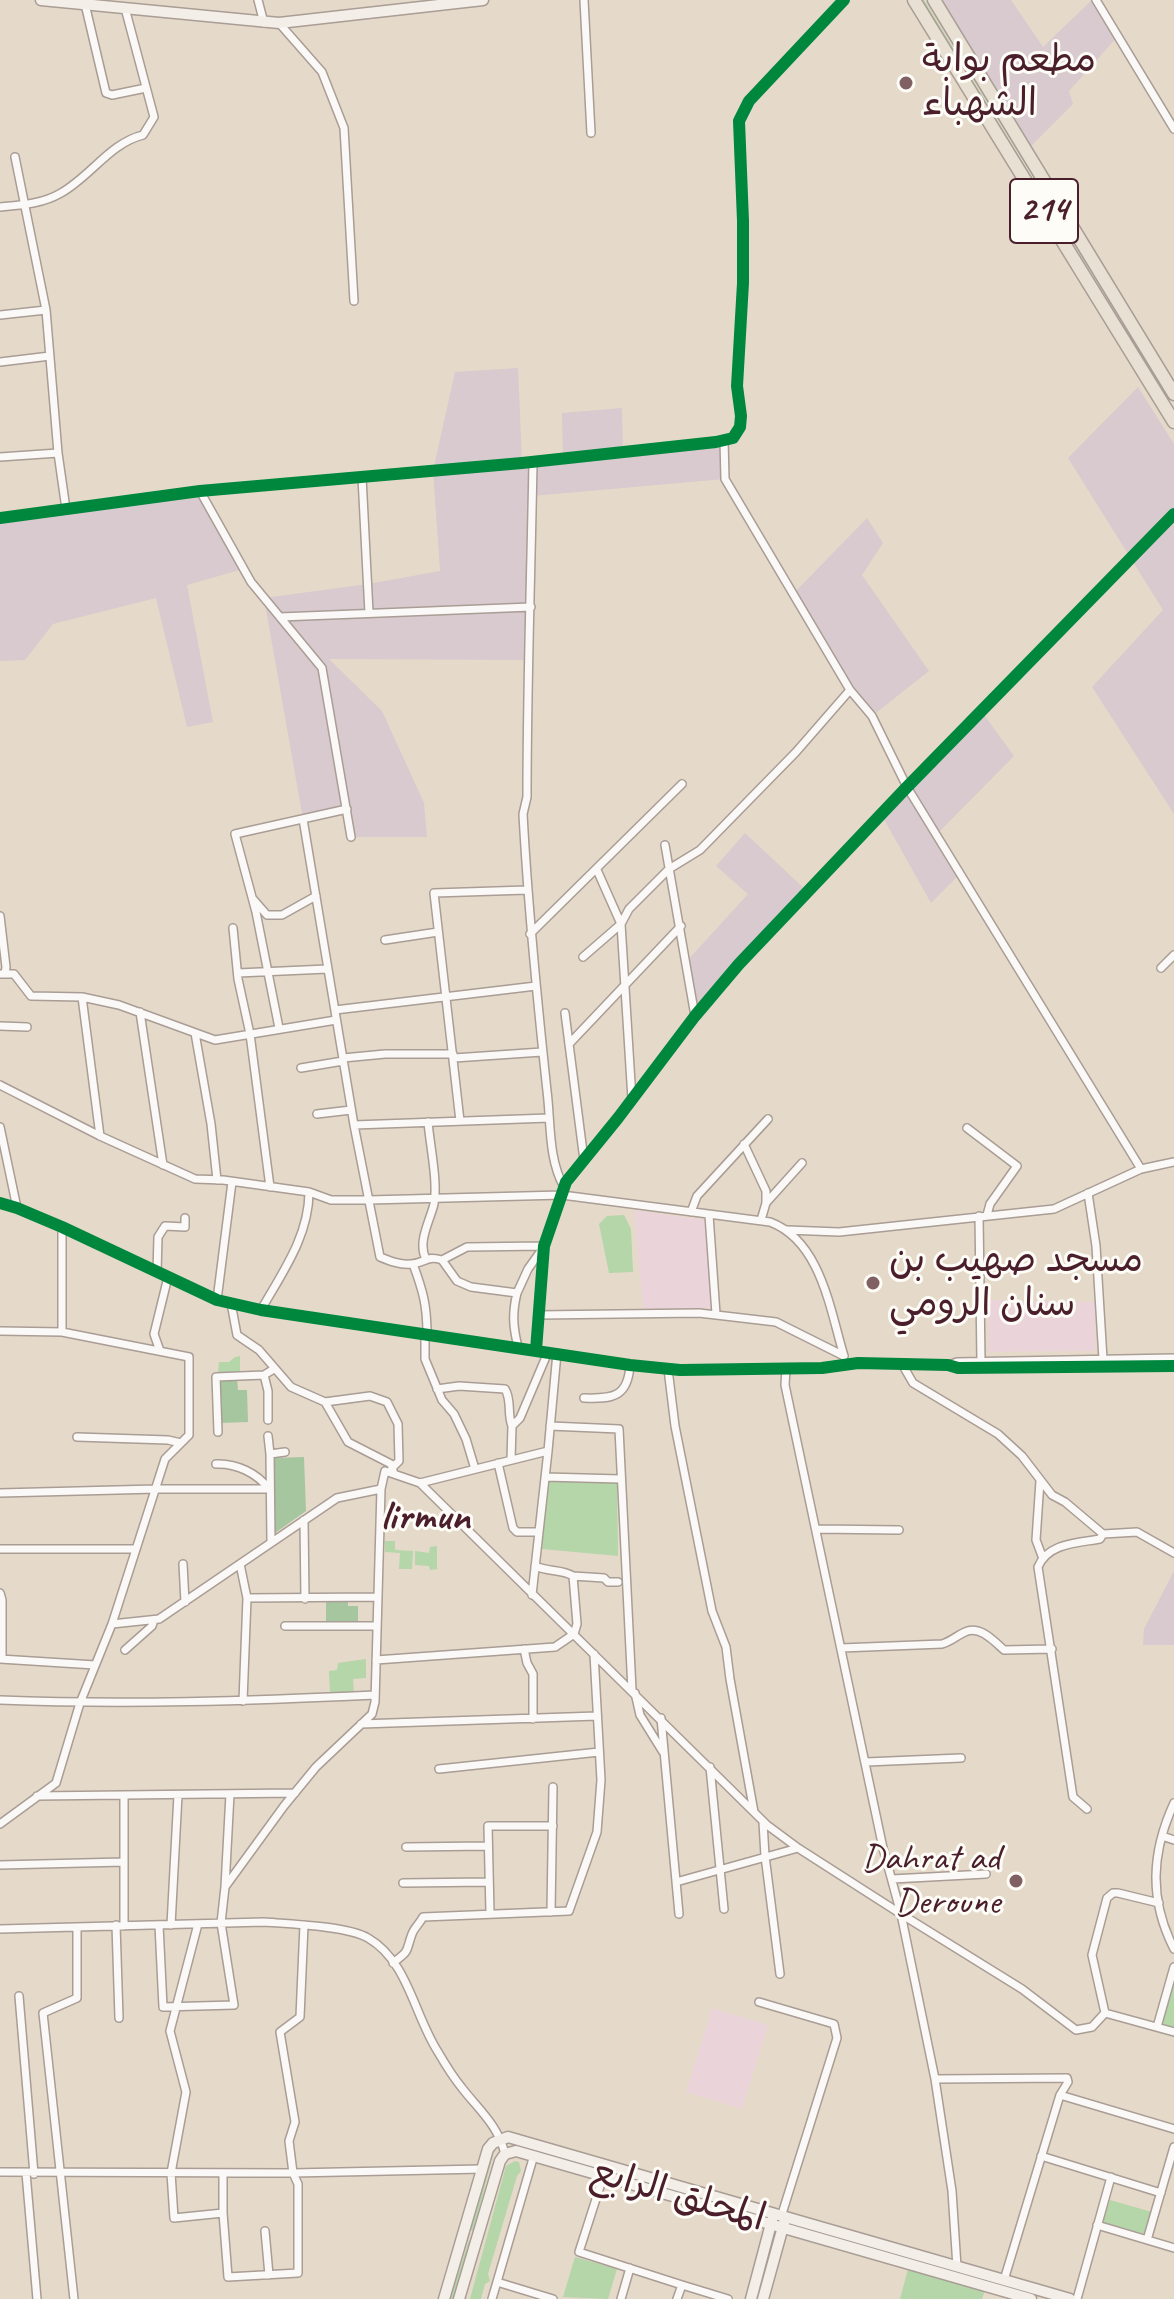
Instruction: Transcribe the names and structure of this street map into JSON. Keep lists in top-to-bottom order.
{
  "streets": {
    "highway": ["214"],
    "main road": ["المحلق الرابع"]
  },
  "districts": ["lirmun"],
  "places": ["مطعم بوابة الشهباء", "مسجد صهيب بن سنان الرومي", "Dahrat ad Deroune"]
}
